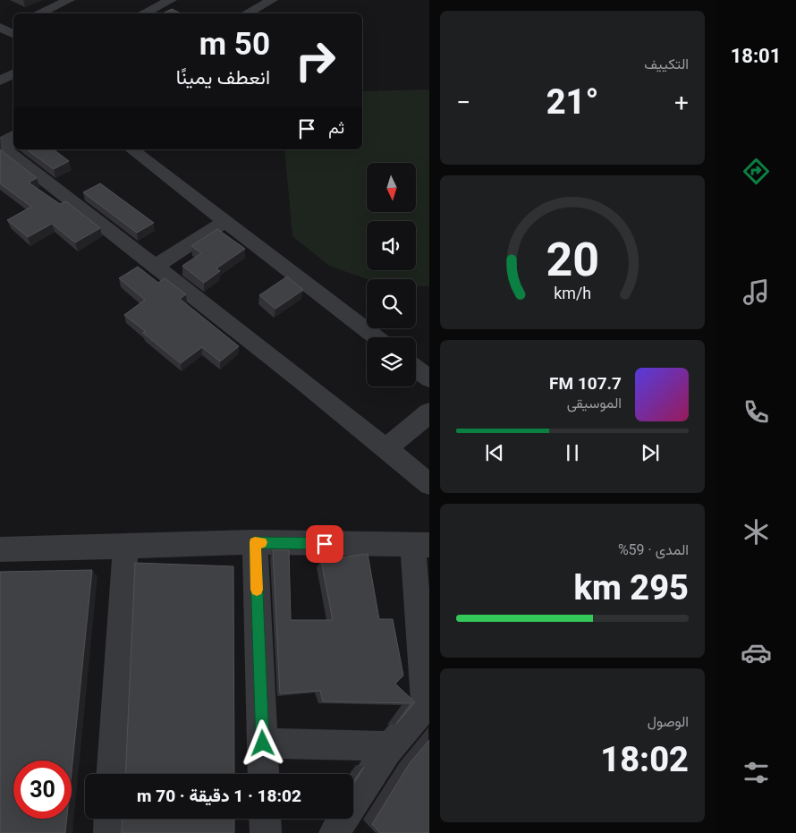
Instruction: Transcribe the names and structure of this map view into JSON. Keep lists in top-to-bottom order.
{
  "north": "bottom",
  "page": {
    "tabs": "18:01",
    "tile": [
      "التكييف",
      ["المدى · 59%", "295 km"],
      ["الوصول", "18:02"]
    ],
    "turn": ["50 m", "انعطف يمينًا"],
    "heat": ["−", "21°", "+"],
    "then": "ثم",
    "song": ["107.7 FM", "الموسيقى"],
    "limit": "30",
    "trip": "18:02 · 1 دقيقة · 70 m",
    "gauge": ["20", "km/h"]
  }
}
